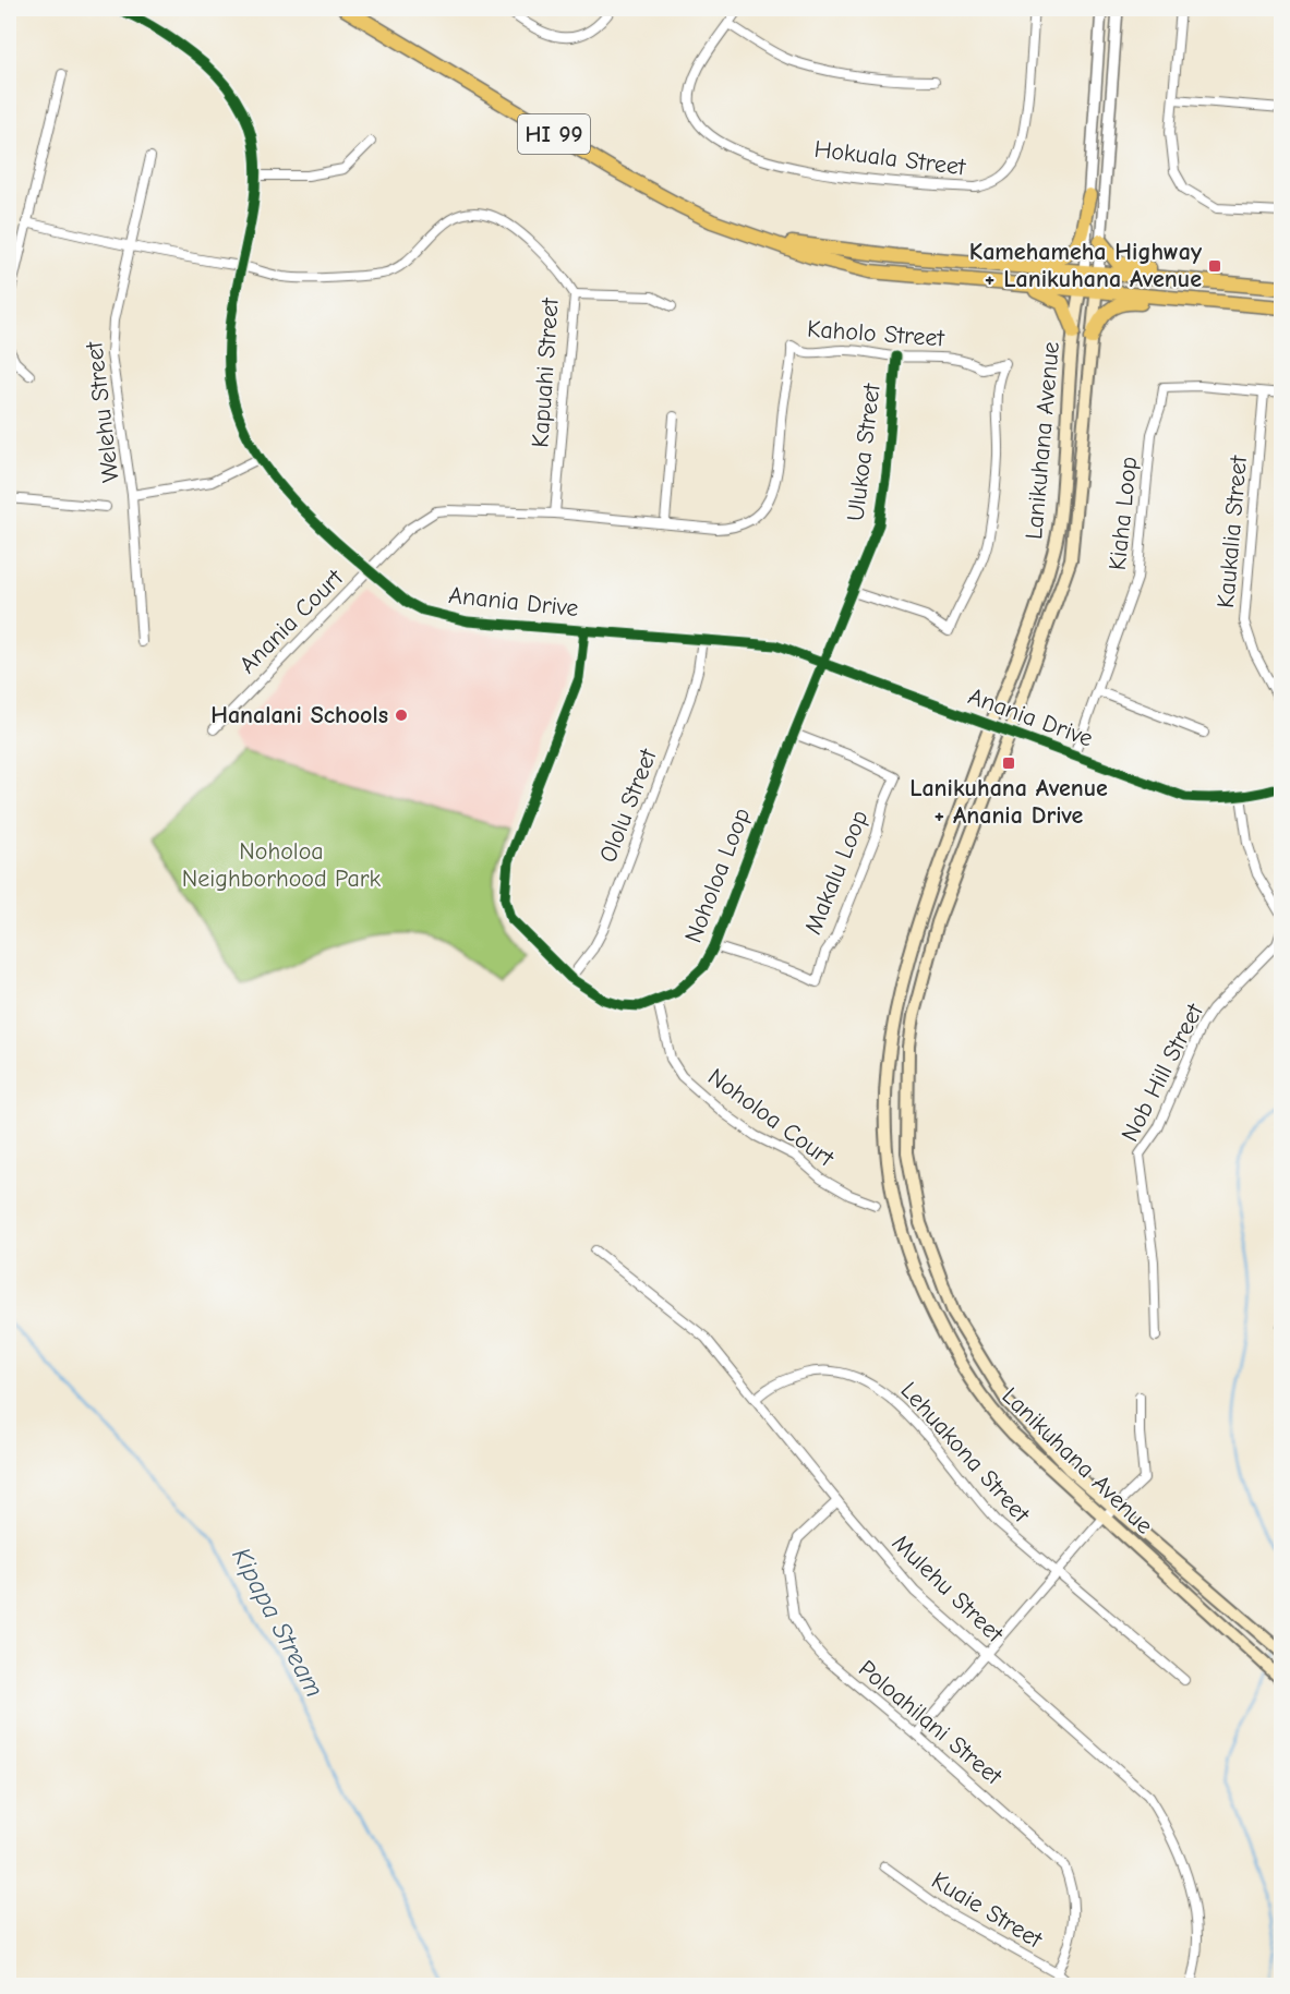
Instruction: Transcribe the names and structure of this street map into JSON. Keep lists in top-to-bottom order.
{
  "streets": {
    "main road": ["HI 99", "Lanikuhana Avenue"],
    "street": [
      "Hokuala Street",
      "Kaholo Street",
      "Kapuahi Street",
      "Welehu Street",
      "Ulukoa Street",
      "Kiaha Loop",
      "Kaukalia Street",
      "Anania Drive",
      "Anania Court",
      "Ololu Street",
      "Makalu Loop",
      "Noholoa Loop",
      "Nob Hill Street",
      "Noholoa Court",
      "Lehuakona Street",
      "Mulehu Street",
      "Poloahilani Street",
      "Kuaie Street"
    ]
  },
  "crossings": [
    ["HI 99", "Lanikuhana Avenue"],
    ["Kaholo Street", "Kapuahi Street"],
    ["Kaholo Street", "Ulukoa Street"],
    ["Kaholo Street", "Anania Drive"],
    ["Kaholo Street", "Anania Court"],
    ["Kapuahi Street", "Welehu Street"],
    ["Kapuahi Street", "Anania Drive"],
    ["Lanikuhana Avenue", "Anania Drive"],
    ["Ulukoa Street", "Anania Drive"],
    ["Ulukoa Street", "Noholoa Loop"],
    ["Kiaha Loop", "Kaukalia Street"],
    ["Kiaha Loop", "Anania Drive"],
    ["Anania Drive", "Anania Court"],
    ["Anania Drive", "Ololu Street"],
    ["Anania Drive", "Noholoa Loop"],
    ["Ololu Street", "Noholoa Loop"],
    ["Makalu Loop", "Noholoa Loop"],
    ["Noholoa Loop", "Noholoa Court"],
    ["Lehuakona Street", "Mulehu Street"],
    ["Mulehu Street", "Poloahilani Street"],
    ["Poloahilani Street", "Kuaie Street"]
  ],
  "water": ["Kipapa Stream"],
  "parks": ["Noholoa Neighborhood Park"],
  "places": {
    "transit": ["Kamehameha Highway + Lanikuhana Avenue", "Lanikuhana Avenue + Anania Drive"],
    "other": ["Hanalani Schools"]
  }
}
